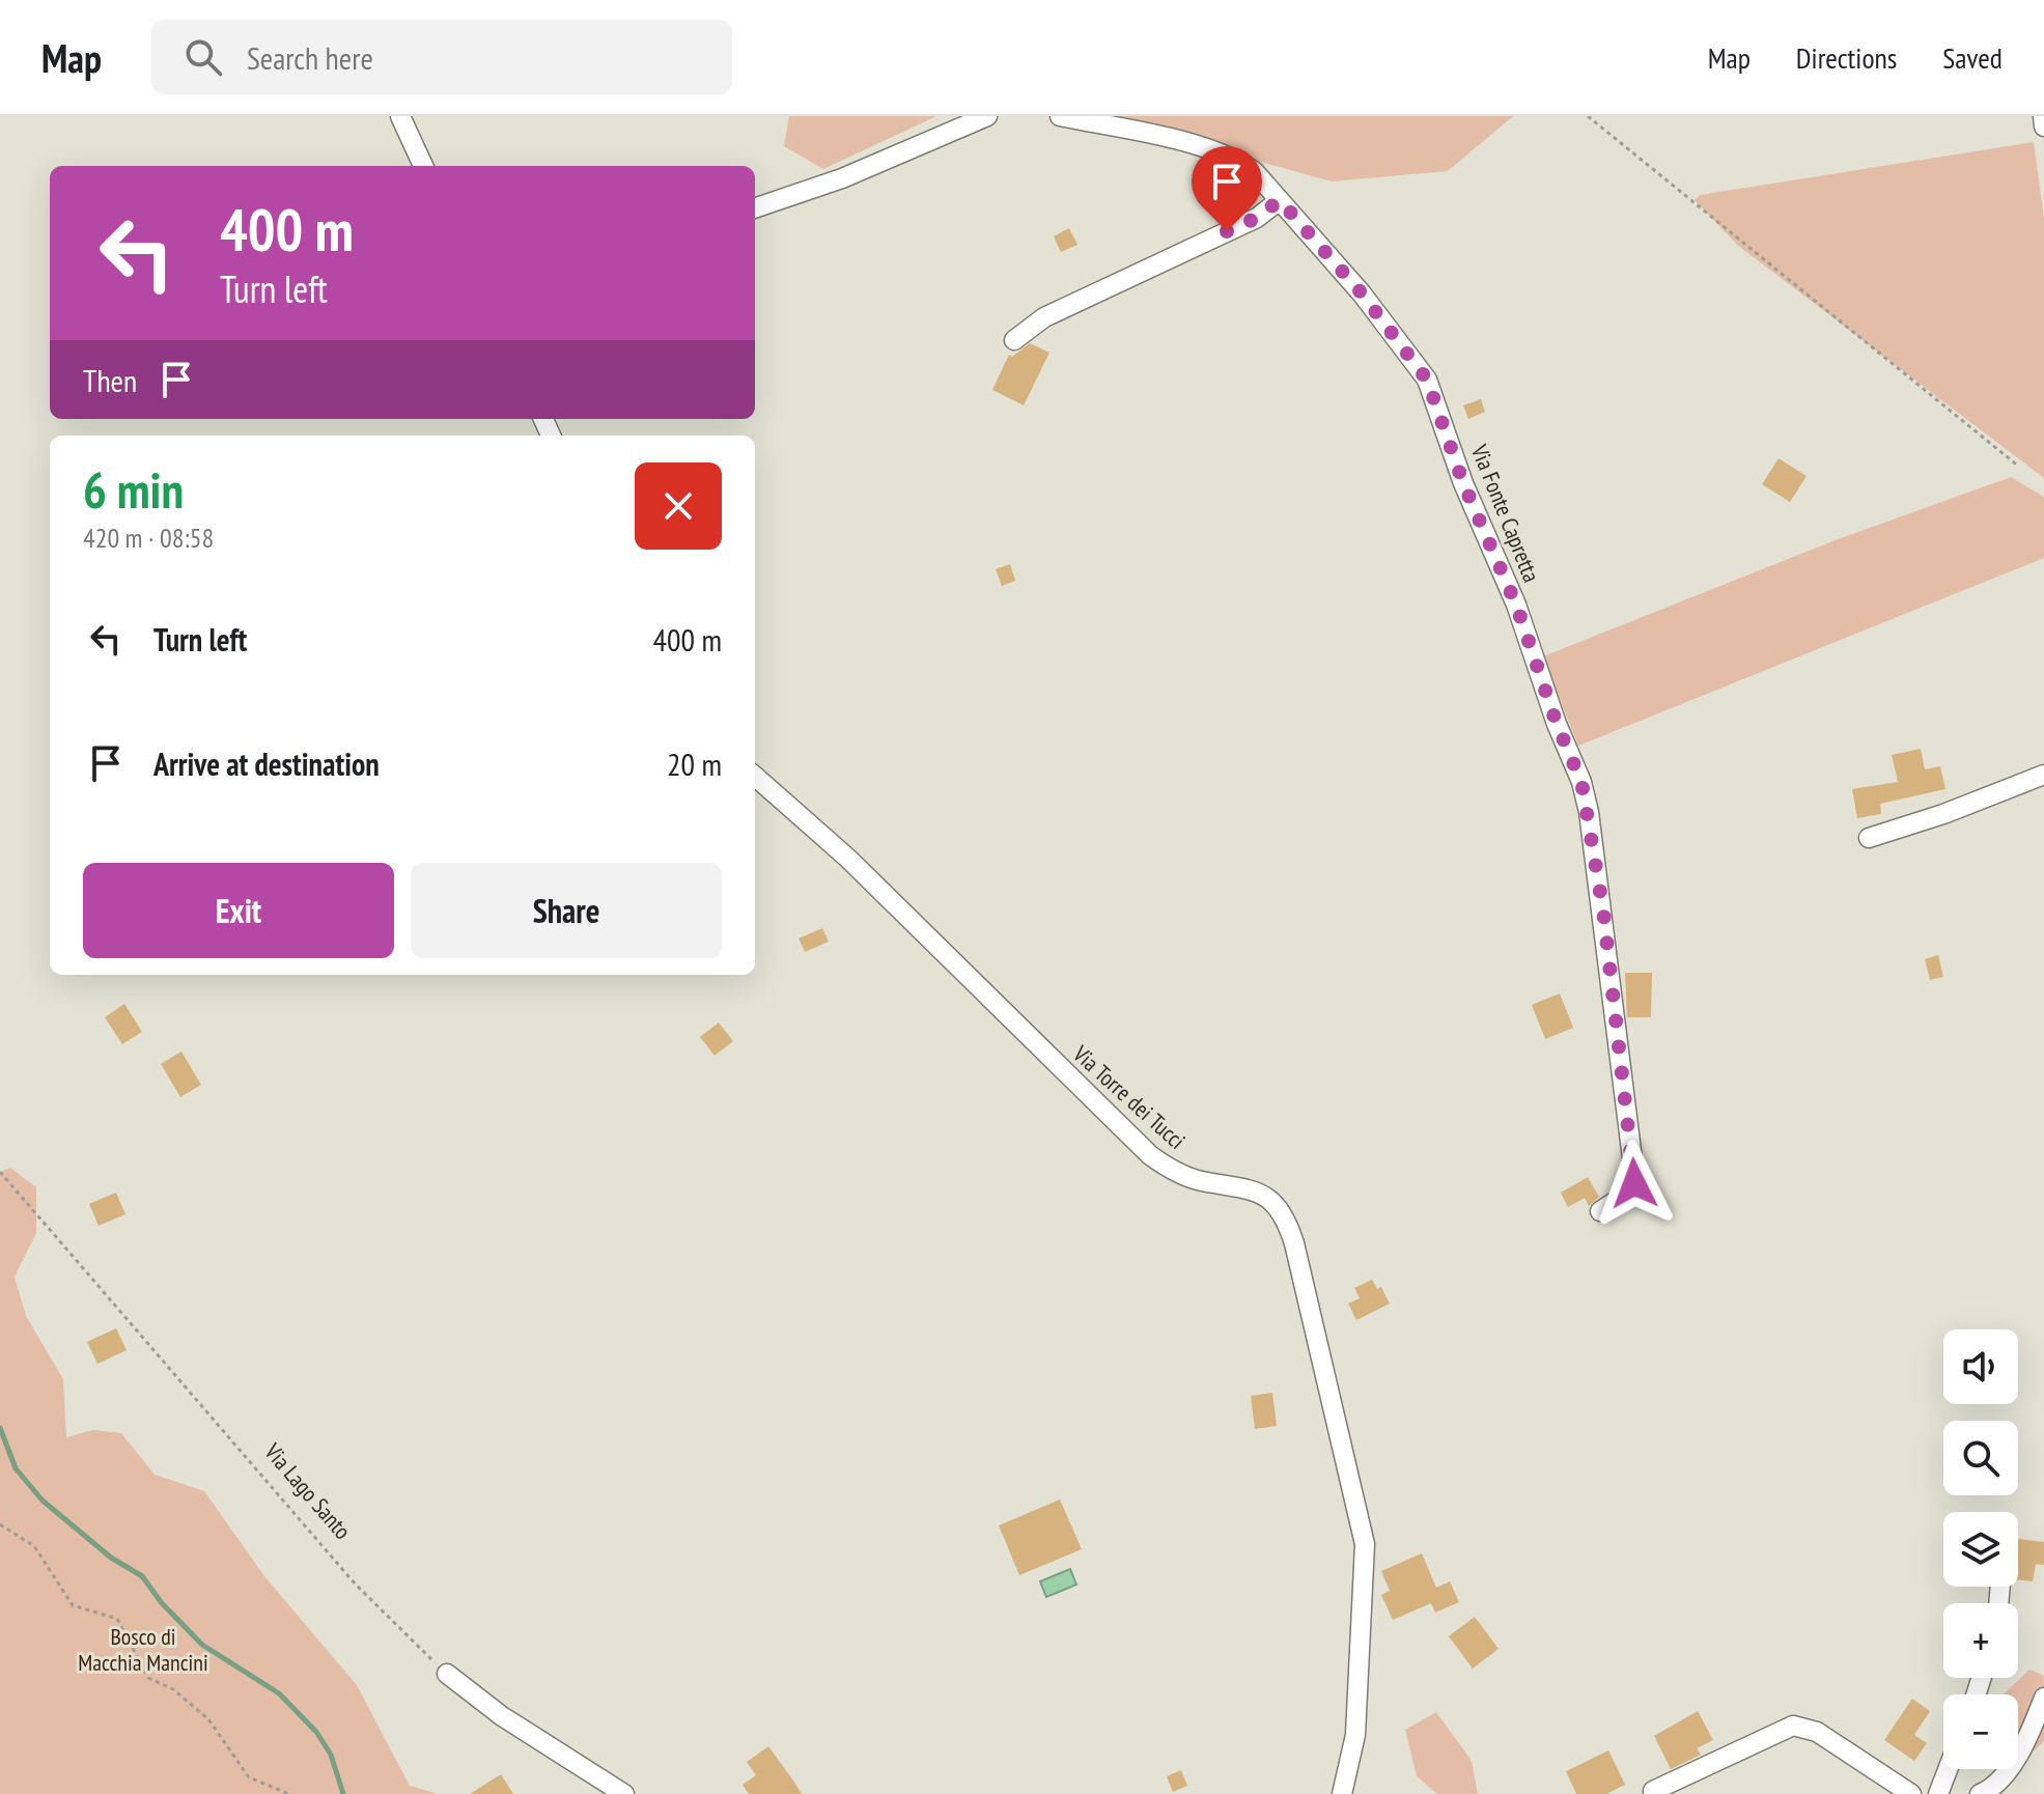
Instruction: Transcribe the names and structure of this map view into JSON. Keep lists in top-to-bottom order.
{
  "streets": {
    "street": ["Via Fonte Capretta", "Via Torre dei Tucci"],
    "path": ["Via Lago Santo"]
  },
  "parks": ["Bosco di Macchia Mancini"],
  "page": {
    "header": "Map",
    "search": "Search here",
    "nav": ["Map", "Directions", "Saved"],
    "turn": ["400 m", "Turn left"],
    "then": "Then",
    "heading": ["6 min", "420 m · 08:58"],
    "list": [
      {
        "name": "Turn left",
        "value": "400 m"
      },
      {
        "name": "Arrive at destination",
        "value": "20 m"
      }
    ],
    "buttons": ["Exit", "Share"],
    "map_buttons": ["+", "−"]
  }
}
